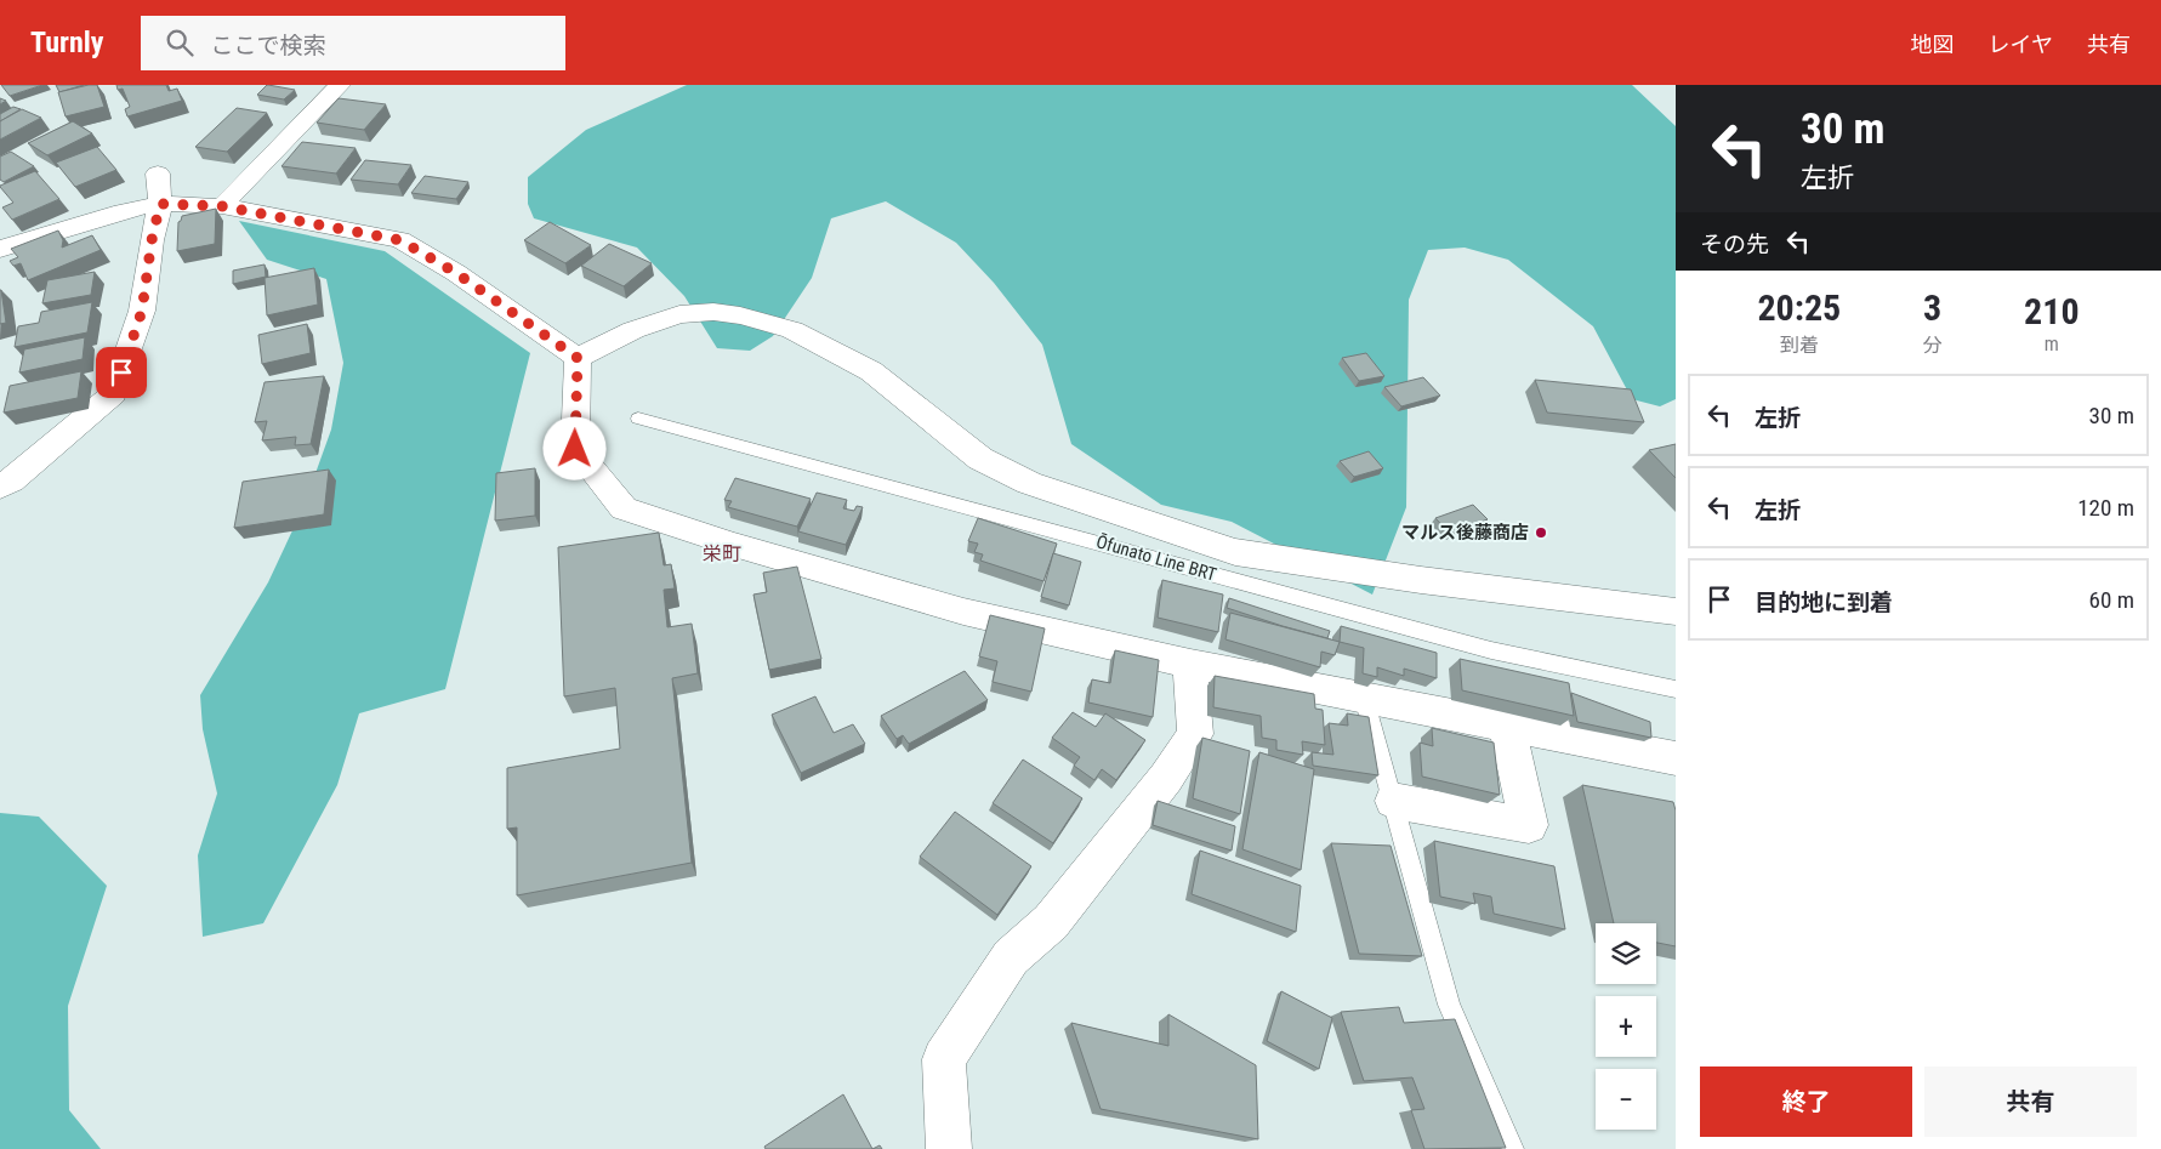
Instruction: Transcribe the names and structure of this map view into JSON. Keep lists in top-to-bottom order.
{
  "streets": {
    "lane": ["Ōfunato Line BRT"]
  },
  "districts": ["栄町"],
  "places": ["マルス後藤商店"],
  "page": {
    "header": "Turnly",
    "search": "ここで検索",
    "nav": ["地図", "レイヤ", "共有"],
    "turn": ["30 m", "左折"],
    "then": "その先",
    "eta": [
      "20:25",
      "到着",
      "3",
      "分",
      "210",
      "m"
    ],
    "list": [
      {
        "name": "左折",
        "value": "30 m"
      },
      {
        "name": "左折",
        "value": "120 m"
      },
      {
        "name": "目的地に到着",
        "value": "60 m"
      }
    ],
    "map_buttons": ["+", "−"],
    "buttons": ["終了", "共有"]
  }
}
